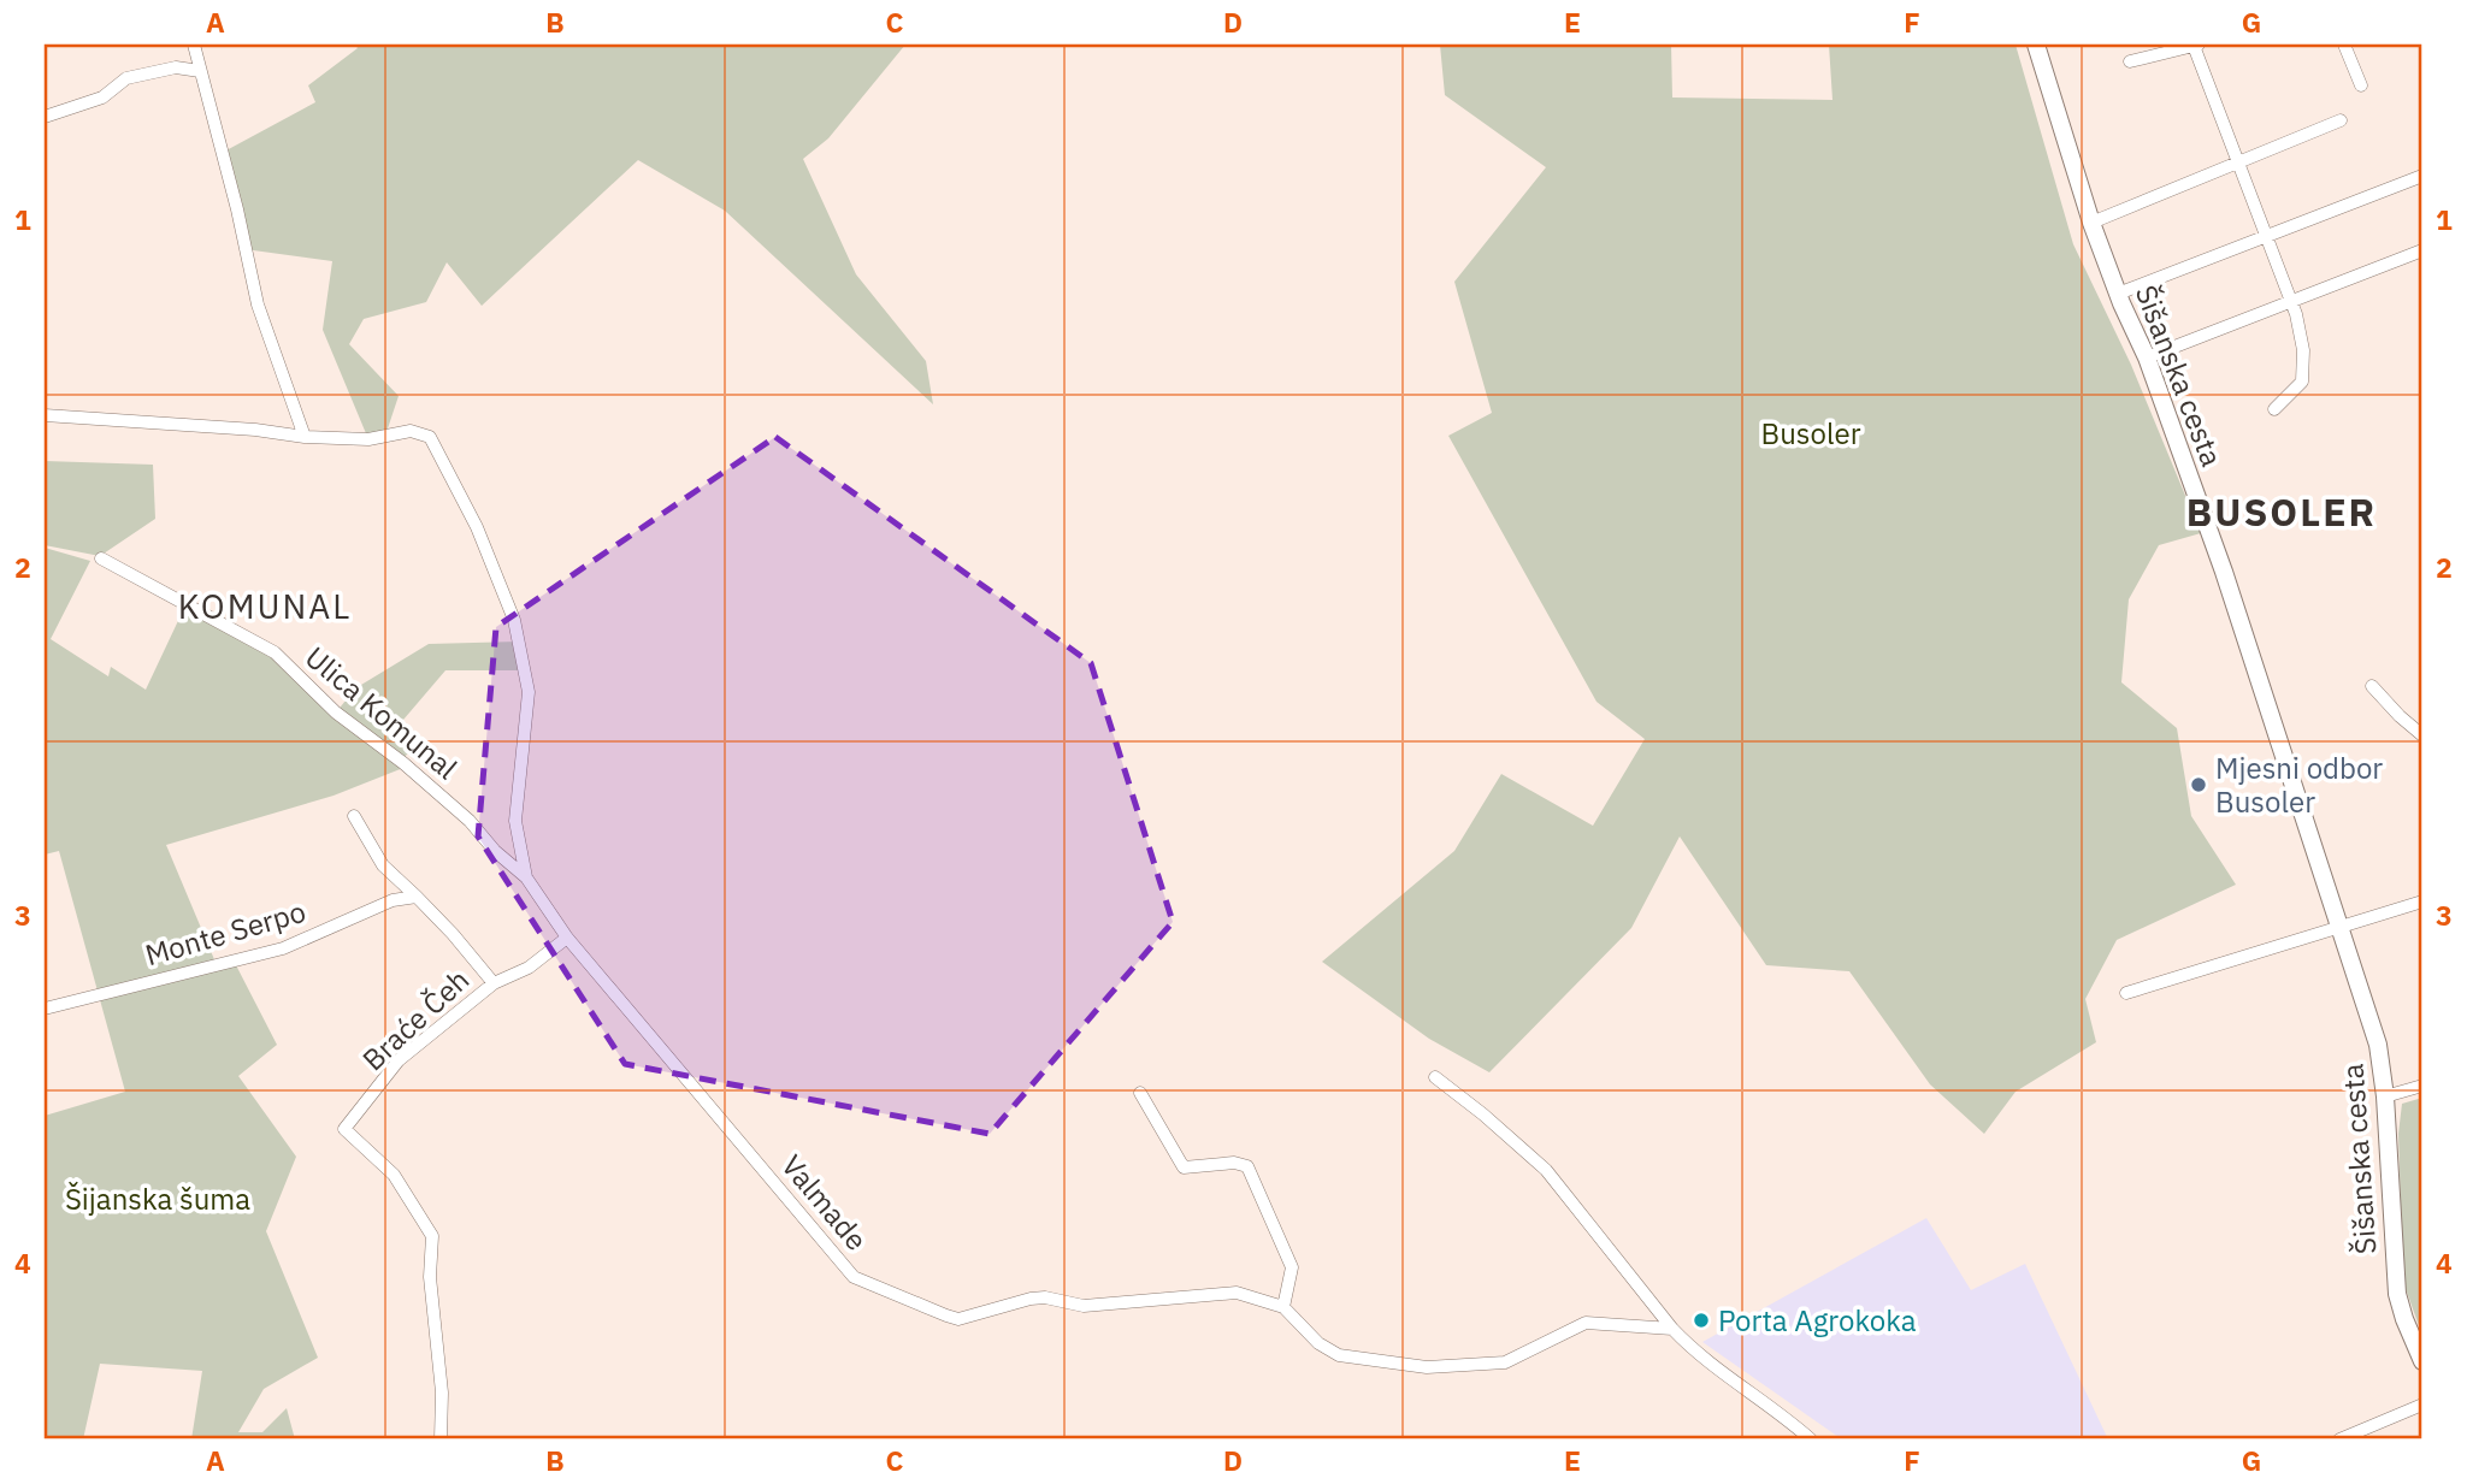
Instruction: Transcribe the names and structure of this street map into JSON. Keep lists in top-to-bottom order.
{
  "streets": {
    "main road": ["Šišanska cesta"],
    "street": [
      "Ulica Komunal",
      "Monte Serpo",
      "Braće Čeh",
      "Valmade"
    ]
  },
  "crossings": [
    ["Ulica Komunal", "Braće Čeh"],
    ["Ulica Komunal", "Valmade"],
    ["Braće Čeh", "Valmade"]
  ],
  "districts": ["BUSOLER", "KOMUNAL"],
  "parks": ["Busoler", "Šijanska šuma"],
  "places": ["Mjesni odbor Busoler", "Porta Agrokoka"],
  "grid": {
    "columns": [
      "A",
      "B",
      "C",
      "D",
      "E",
      "F",
      "G"
    ],
    "rows": [
      "1",
      "2",
      "3",
      "4"
    ]
  }
}
